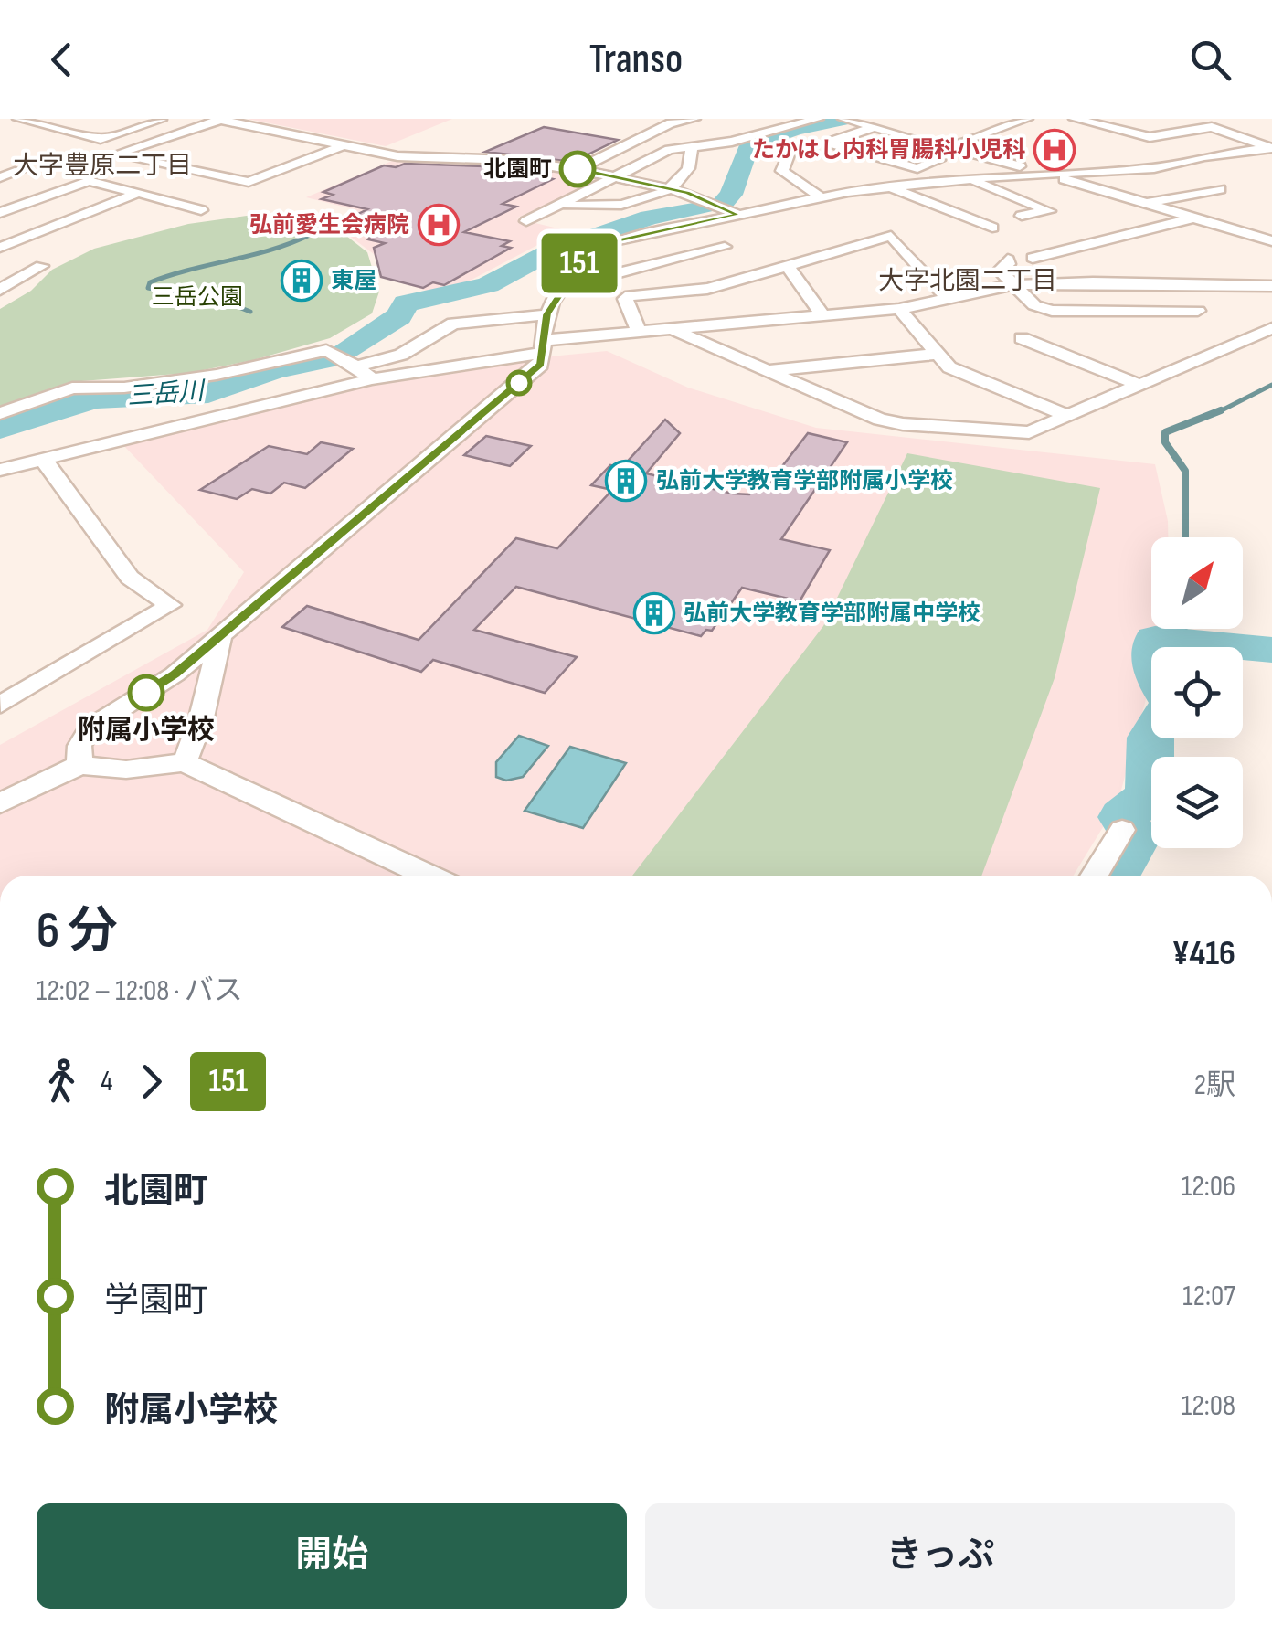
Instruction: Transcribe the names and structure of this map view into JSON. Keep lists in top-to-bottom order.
{
  "districts": ["大字豊原二丁目", "大字北園二丁目"],
  "water": ["三岳川"],
  "parks": ["三岳公園"],
  "places": {
    "hospital": ["たかはし内科胃腸科小児科", "弘前愛生会病院"],
    "other": ["北園町", "附属小学校"],
    "building": ["東屋", "弘前大学教育学部附属小学校", "弘前大学教育学部附属中学校"]
  },
  "lines": ["bus line 151"],
  "north": "top right",
  "page": {
    "header": "Transo",
    "on_map": "151",
    "heading": ["6 分", "12:02 – 12:08 · バス", "¥416"],
    "legs": ["4", "151", "2駅"],
    "list": [
      {
        "name": "北園町",
        "value": "12:06"
      },
      {
        "name": "学園町",
        "value": "12:07"
      },
      {
        "name": "附属小学校",
        "value": "12:08"
      }
    ],
    "buttons": ["開始", "きっぷ"]
  }
}
